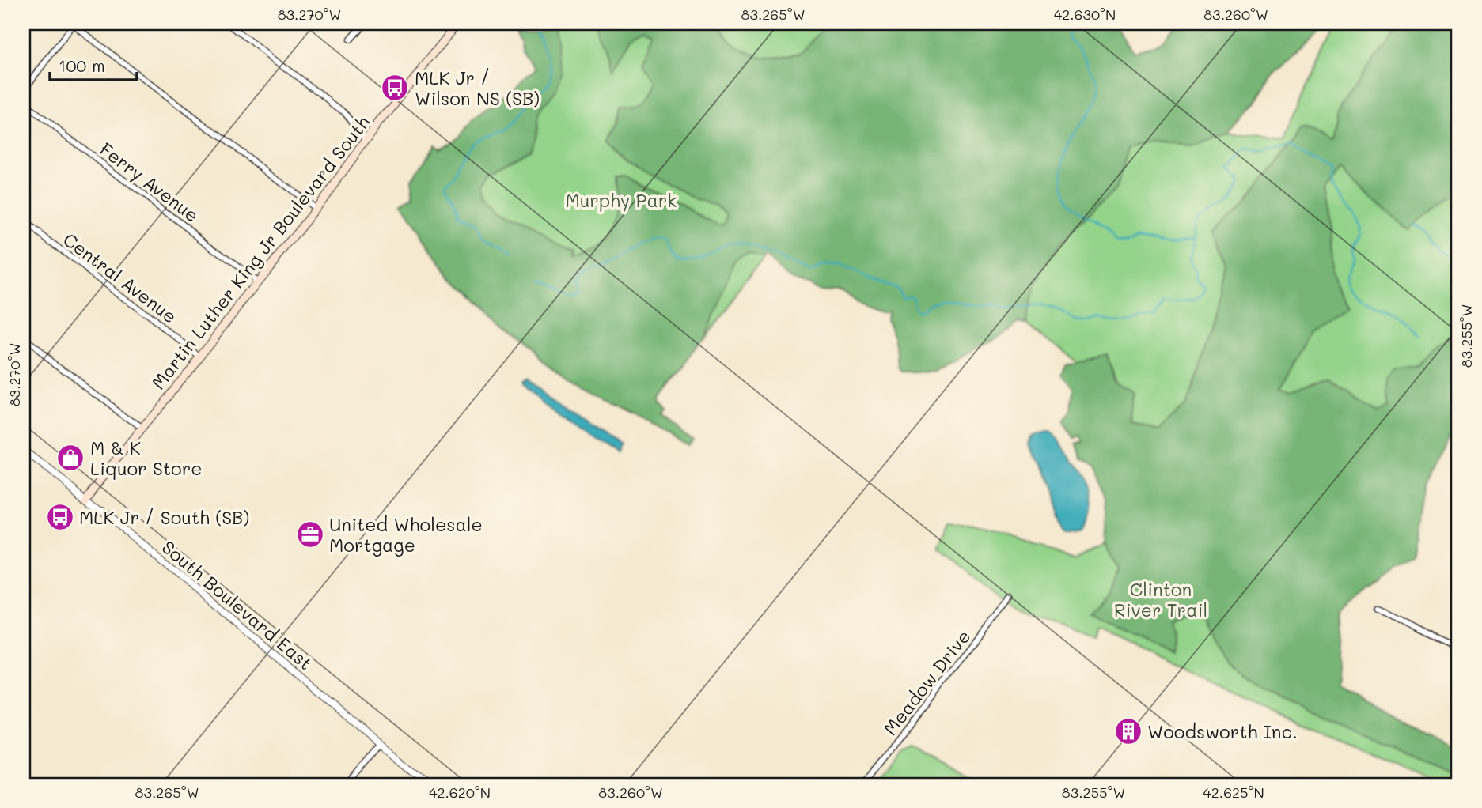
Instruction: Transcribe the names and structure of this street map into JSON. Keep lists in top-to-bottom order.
{
  "streets": {
    "main road": ["Martin Luther King Jr Boulevard South"],
    "street": [
      "Ferry Avenue",
      "Central Avenue",
      "South Boulevard East",
      "Meadow Drive"
    ]
  },
  "crossings": [
    ["Ferry Avenue", "Martin Luther King Jr Boulevard South"],
    ["Martin Luther King Jr Boulevard South", "Central Avenue"],
    ["Martin Luther King Jr Boulevard South", "South Boulevard East"]
  ],
  "parks": ["Murphy Park", "Clinton River Trail"],
  "places": {
    "bus stop": ["MLK Jr / Wilson NS (SB)", "MLK Jr / South (SB)"],
    "shop": ["M & K Liquor Store"],
    "office": ["United Wholesale Mortgage"],
    "building": ["Woodsworth Inc."]
  },
  "scale_bar": "100 m",
  "coordinates": [
    "83.270°W",
    "83.265°W",
    "42.630°N",
    "83.260°W",
    "83.255°W",
    "42.620°N",
    "42.625°N"
  ]
}
